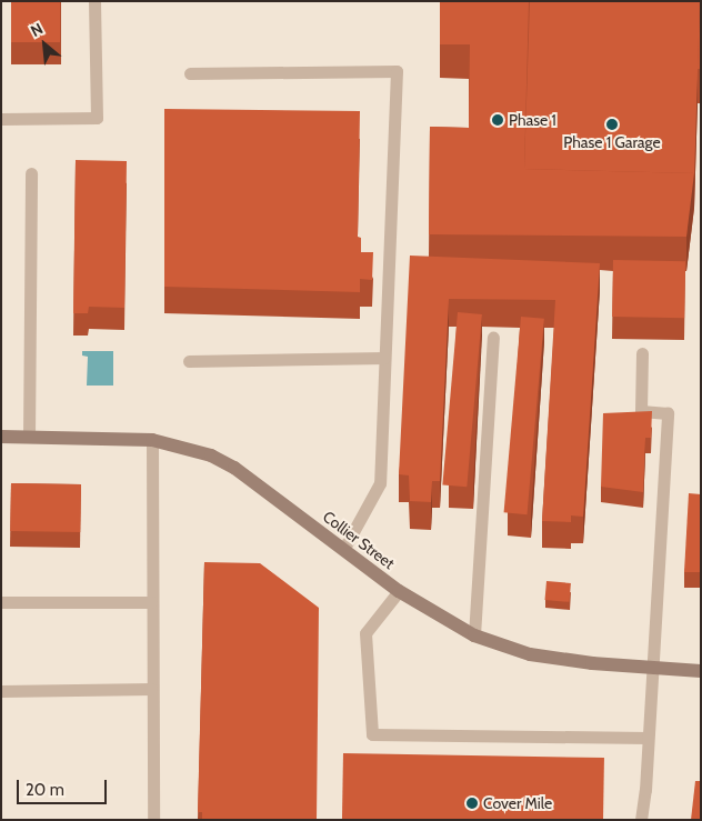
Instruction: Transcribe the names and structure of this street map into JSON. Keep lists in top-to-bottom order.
{
  "streets": {
    "street": ["Collier Street"]
  },
  "places": ["Phase 1", "Phase 1 Garage", "Cover Mile"],
  "scale_bar": "20 m",
  "north": "top left"
}
